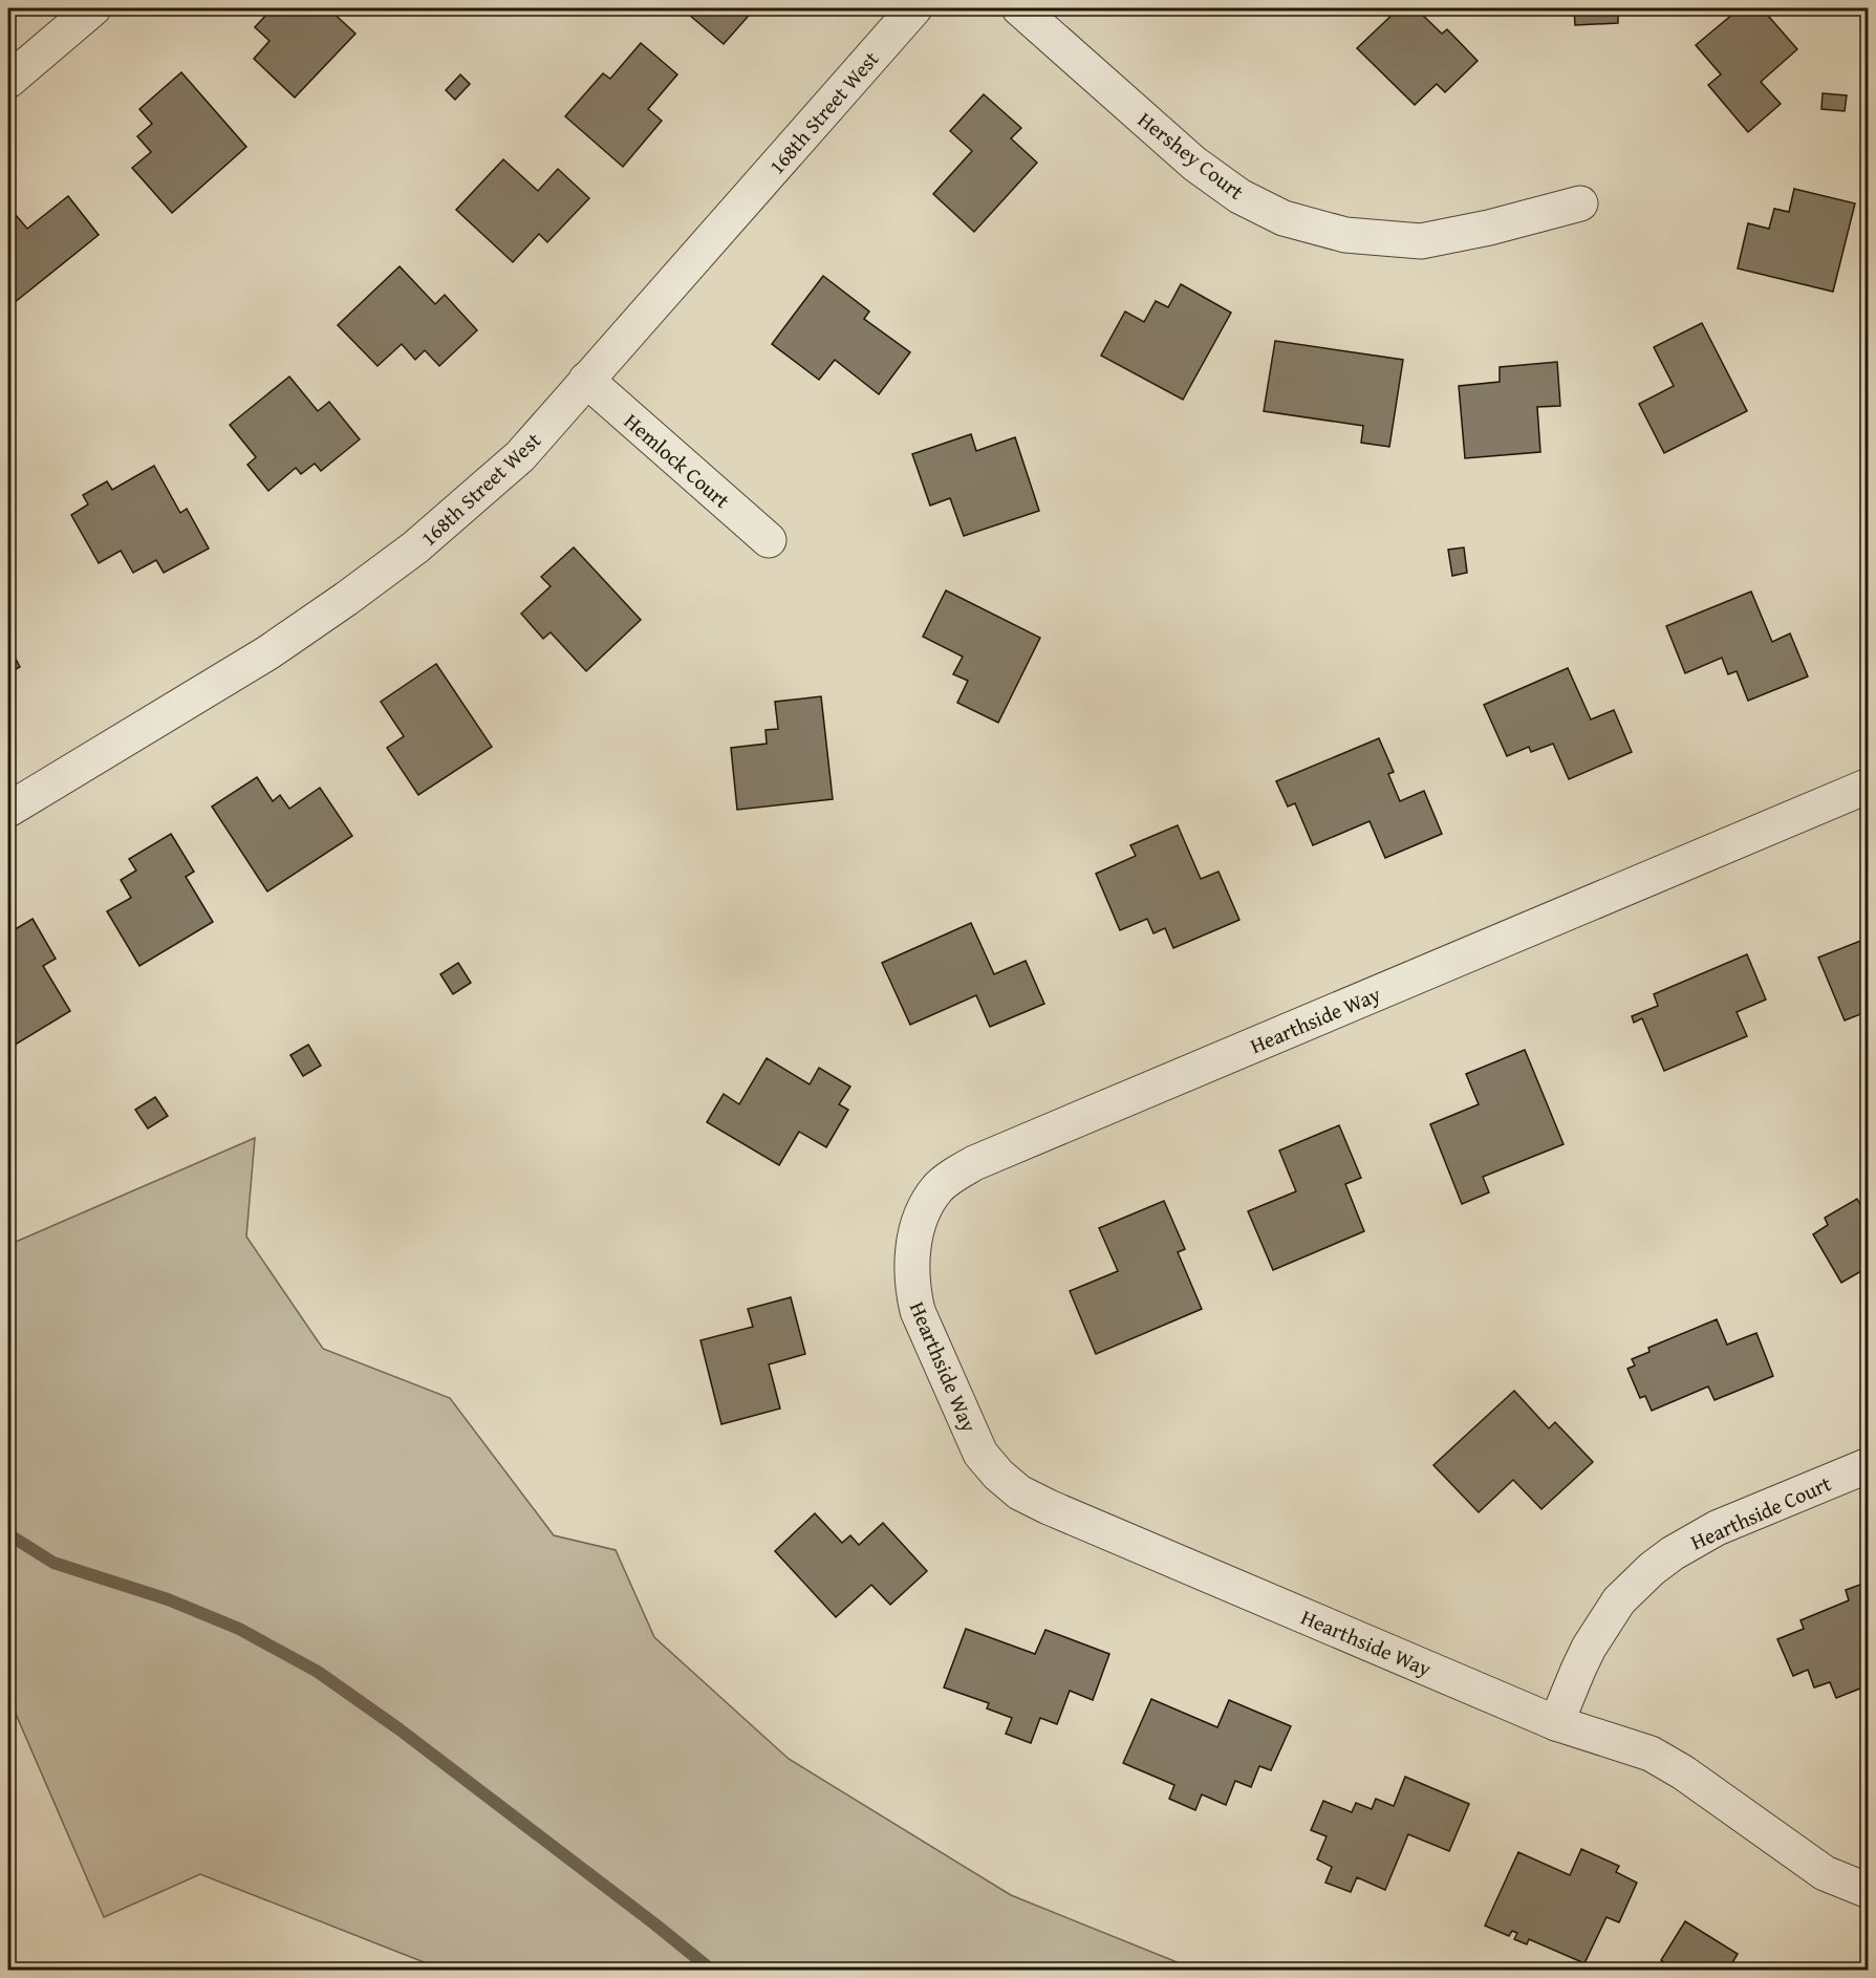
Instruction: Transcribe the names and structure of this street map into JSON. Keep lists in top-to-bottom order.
{
  "streets": {
    "street": [
      "168th Street West",
      "Hershey Court",
      "Hemlock Court",
      "Hearthside Way",
      "Hearthside Court"
    ]
  },
  "crossings": [
    ["168th Street West", "Hemlock Court"],
    ["Hearthside Way", "Hearthside Court"]
  ]
}
